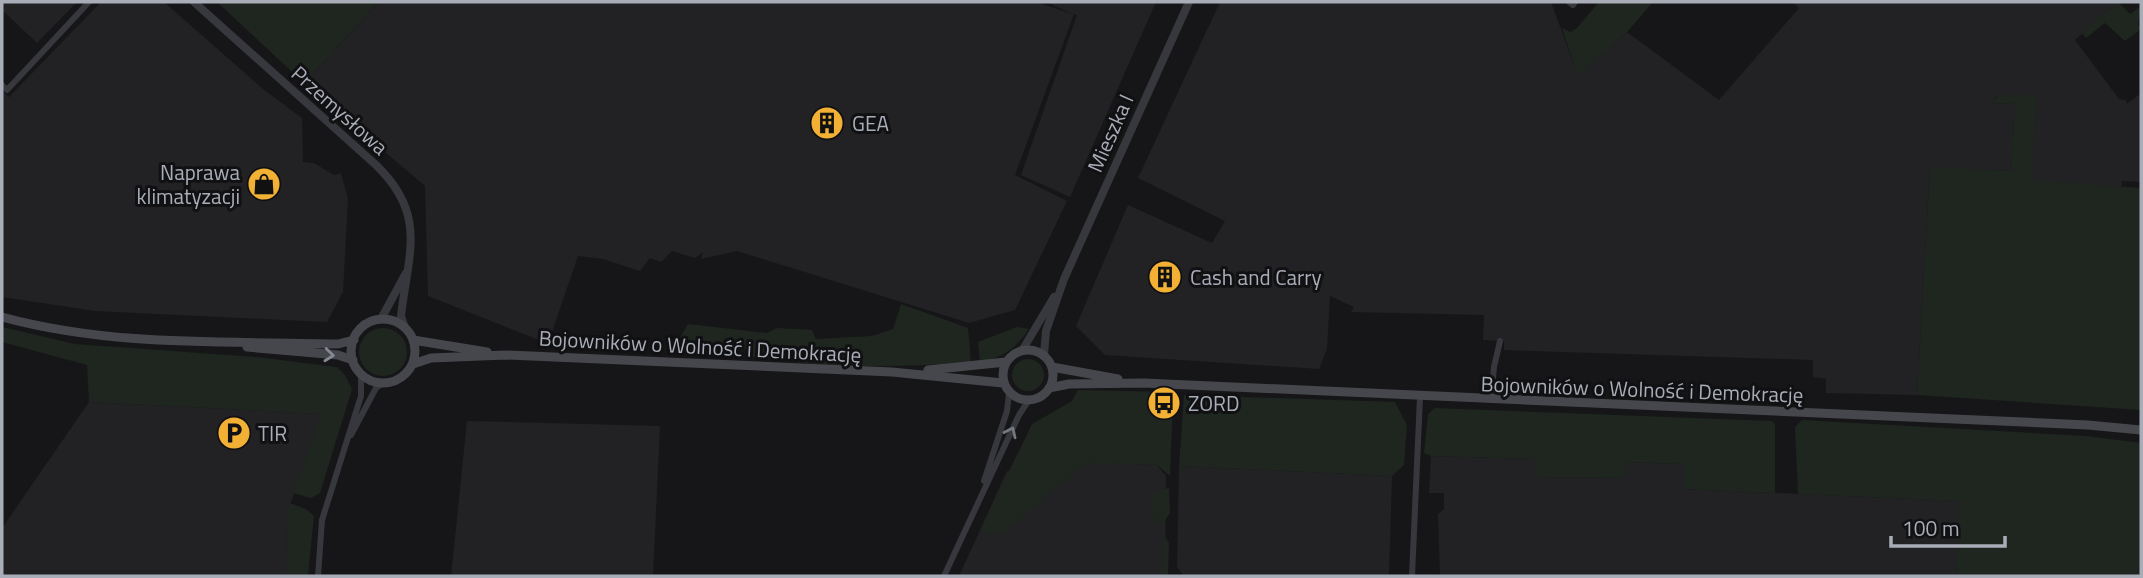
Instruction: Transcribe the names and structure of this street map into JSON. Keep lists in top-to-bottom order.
{
  "streets": {
    "main road": ["Bojowników o Wolność i Demokrację"],
    "street": ["Przemysłowa", "Mieszka I"]
  },
  "crossings": [
    ["Przemysłowa", "Bojowników o Wolność i Demokrację"],
    ["Mieszka I", "Bojowników o Wolność i Demokrację"]
  ],
  "places": {
    "building": ["GEA", "Cash and Carry"],
    "shop": ["Naprawa klimatyzacji"],
    "bus stop": ["ZORD"],
    "parking": ["TIR"]
  },
  "scale_bar": "100 m"
}
